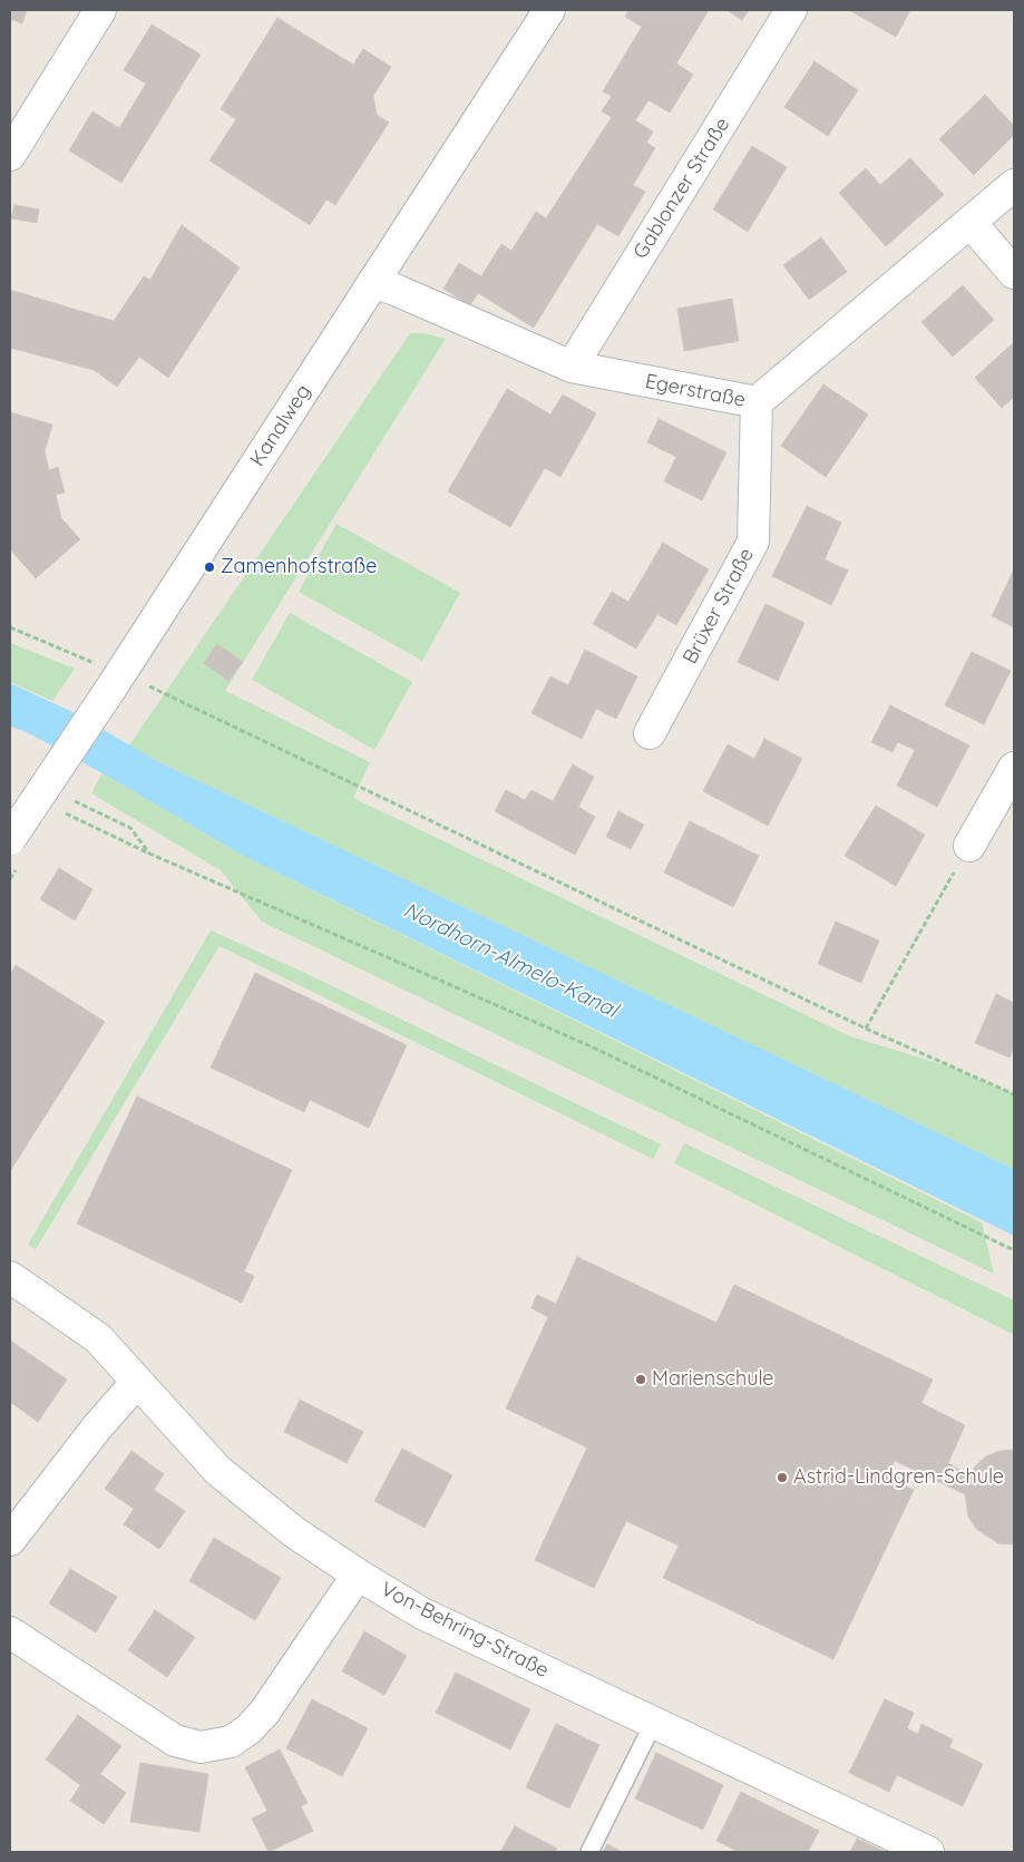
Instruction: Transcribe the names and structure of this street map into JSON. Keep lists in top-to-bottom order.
{
  "streets": {
    "street": [
      "Gablonzer Straße",
      "Egerstraße",
      "Kanalweg",
      "Brüxer Straße",
      "Von-Behring-Straße"
    ]
  },
  "crossings": [
    ["Gablonzer Straße", "Egerstraße"],
    ["Egerstraße", "Kanalweg"],
    ["Egerstraße", "Brüxer Straße"]
  ],
  "water": ["Nordhorn-Almelo-Kanal"],
  "places": ["Zamenhofstraße", "Marienschule", "Astrid-Lindgren-Schule"]
}
